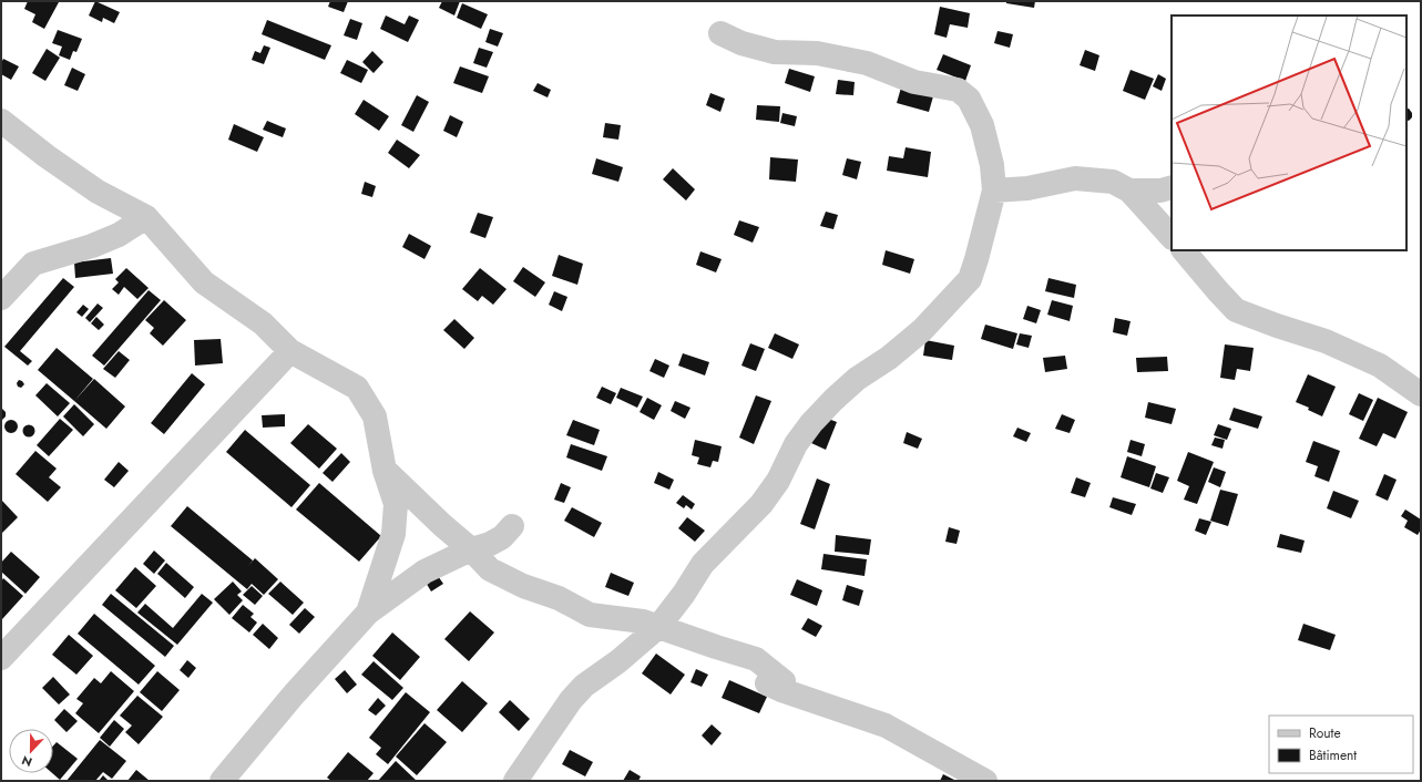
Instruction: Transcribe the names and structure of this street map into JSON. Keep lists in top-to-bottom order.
{
  "legend": ["Route", "Bâtiment"],
  "north": "bottom"
}
